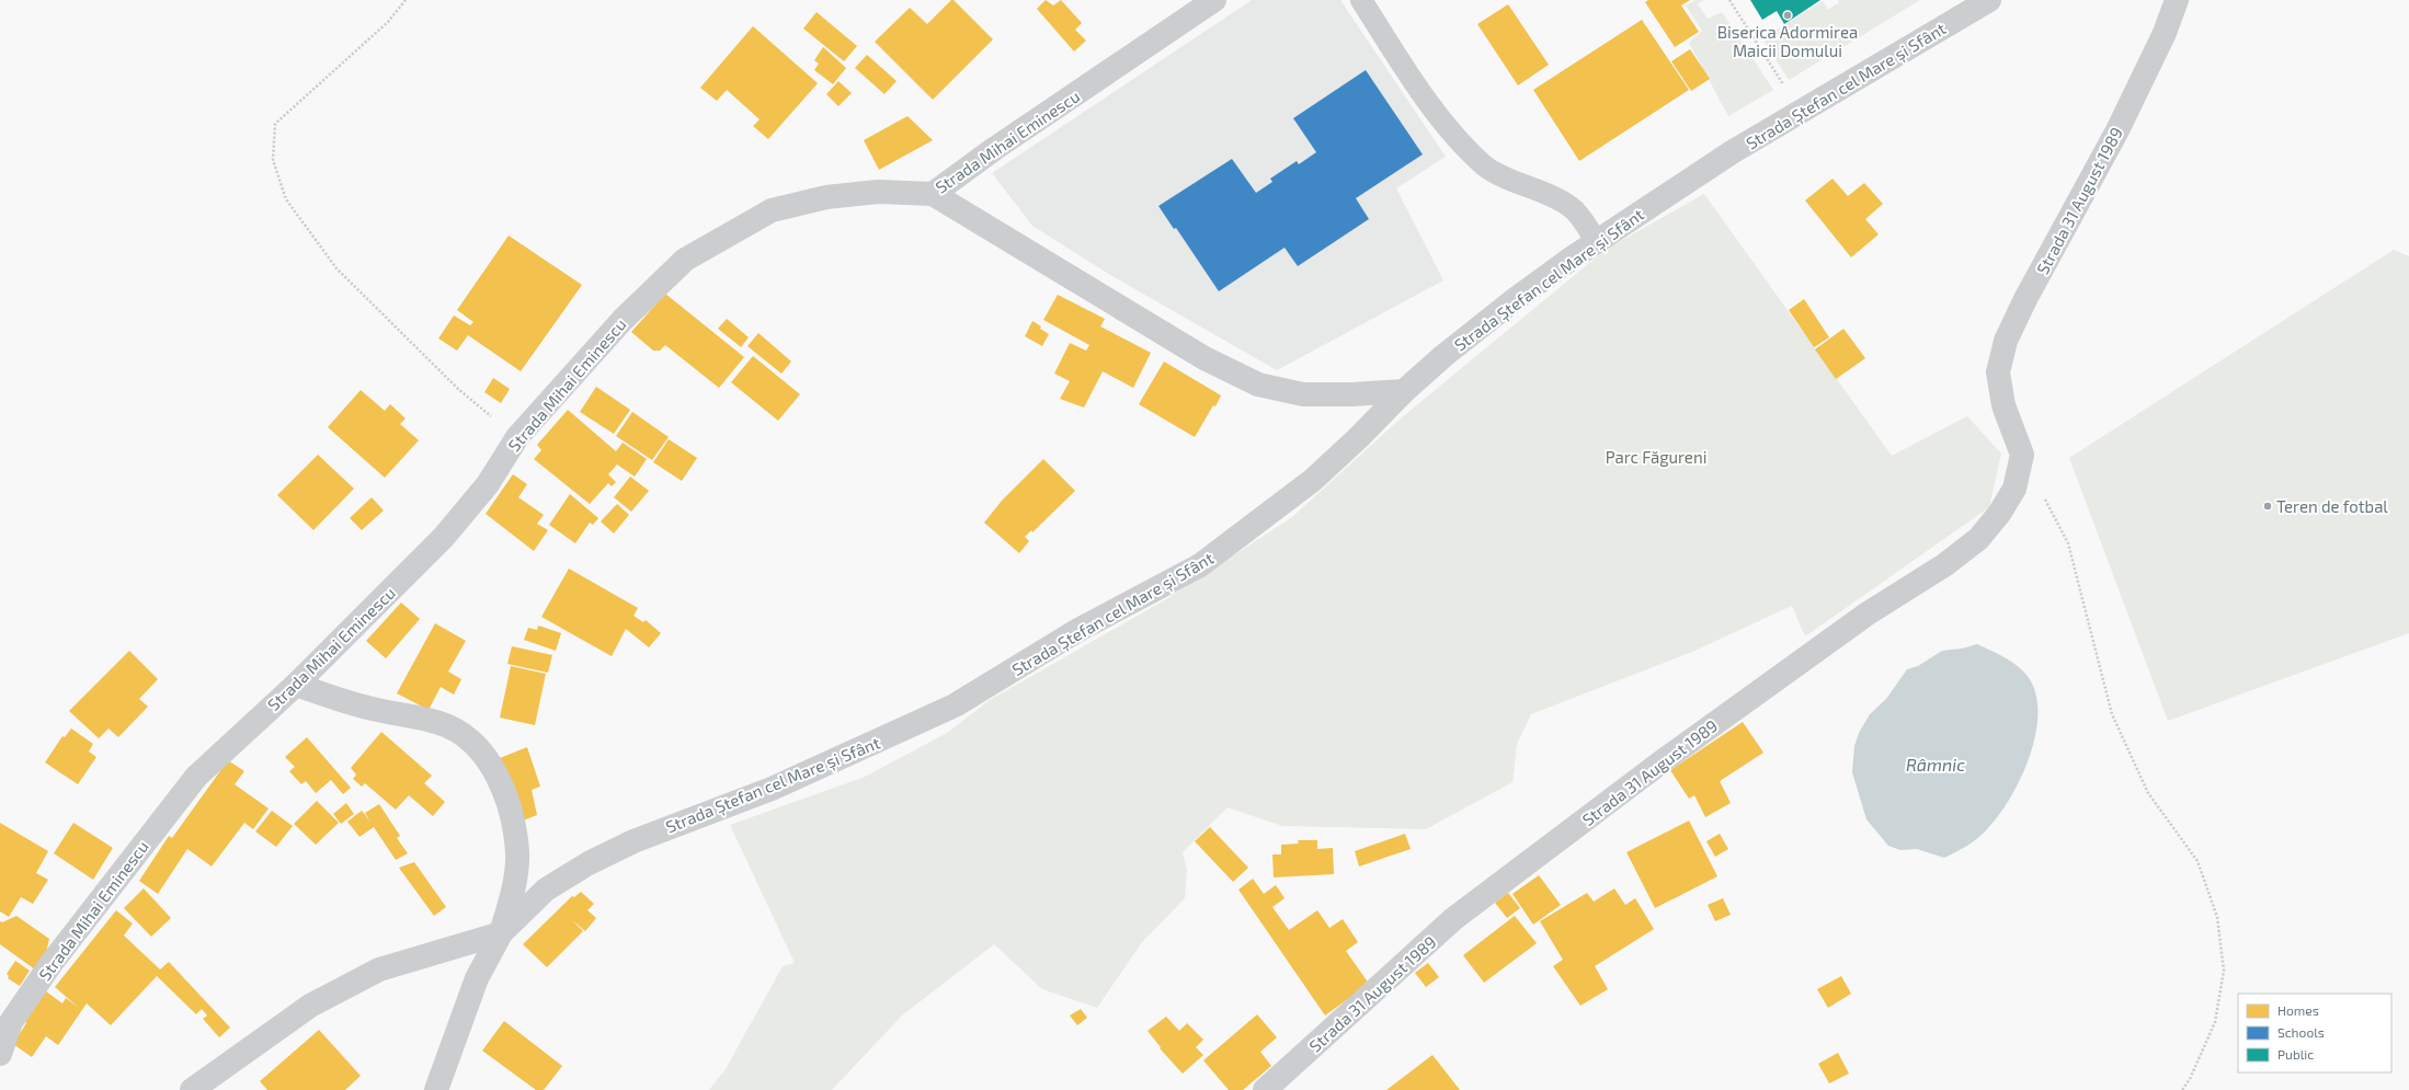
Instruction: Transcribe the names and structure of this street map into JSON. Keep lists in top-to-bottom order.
{
  "streets": {
    "street": ["Strada Ștefan cel Mare și Sfânt", "Strada Mihai Eminescu", "Strada 31 August 1989"]
  },
  "water": ["Râmnic"],
  "parks": ["Parc Făgureni"],
  "places": ["Biserica Adormirea Maicii Domului", "Teren de fotbal"],
  "legend": ["Homes", "Schools", "Public"]
}
